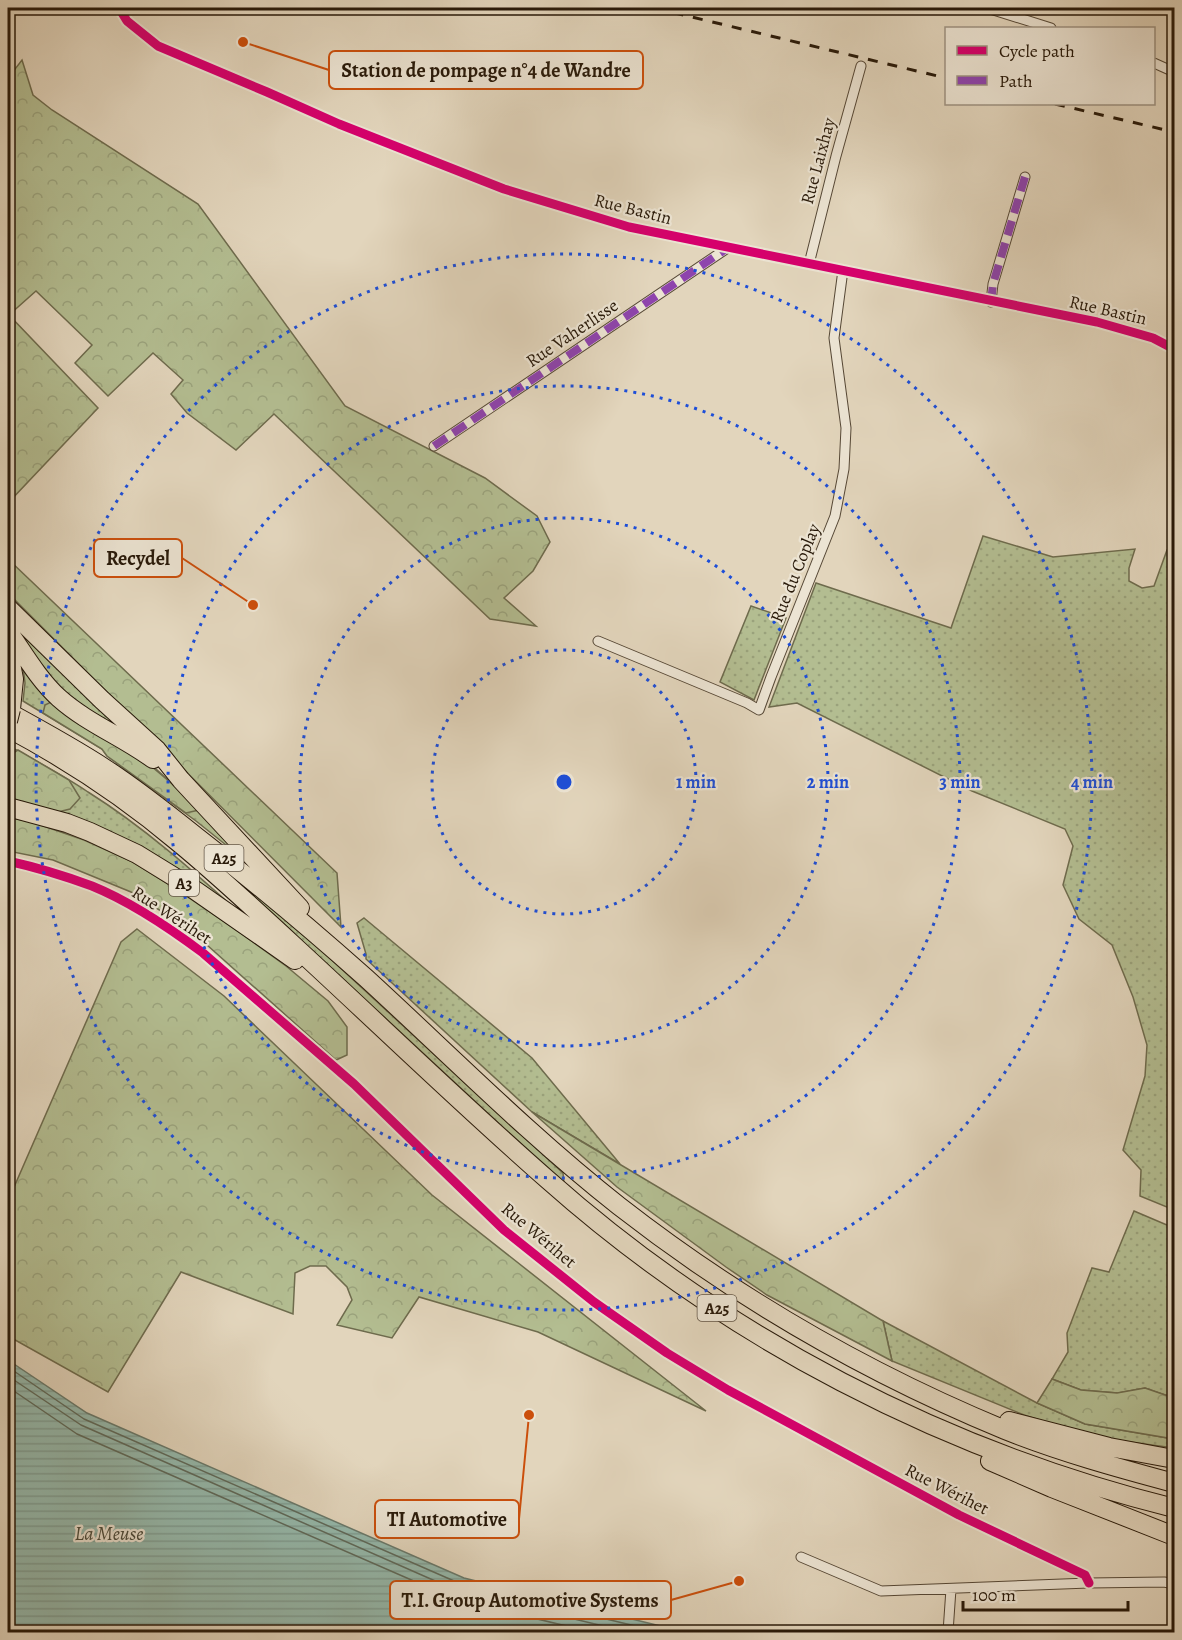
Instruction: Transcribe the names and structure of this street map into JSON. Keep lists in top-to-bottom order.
{
  "streets": {
    "highway": ["A25", "A3"],
    "street": [
      "Rue Laixhay",
      "Rue Bastin",
      "Rue Vaherlisse",
      "Rue du Coplay",
      "Rue Wérihet"
    ]
  },
  "crossings": [
    ["Rue Laixhay", "Rue Bastin"],
    ["Rue Bastin", "Rue Vaherlisse"],
    ["Rue Bastin", "Rue du Coplay"],
    ["A25", "A3"]
  ],
  "water": ["La Meuse"],
  "places": [
    "Station de pompage n°4 de Wandre",
    "Recydel",
    "TI Automotive",
    "T.I. Group Automotive Systems"
  ],
  "legend": ["Cycle path", "Path"],
  "scale_bar": "100 m",
  "rings": [
    "1 min",
    "2 min",
    "3 min",
    "4 min"
  ]
}
